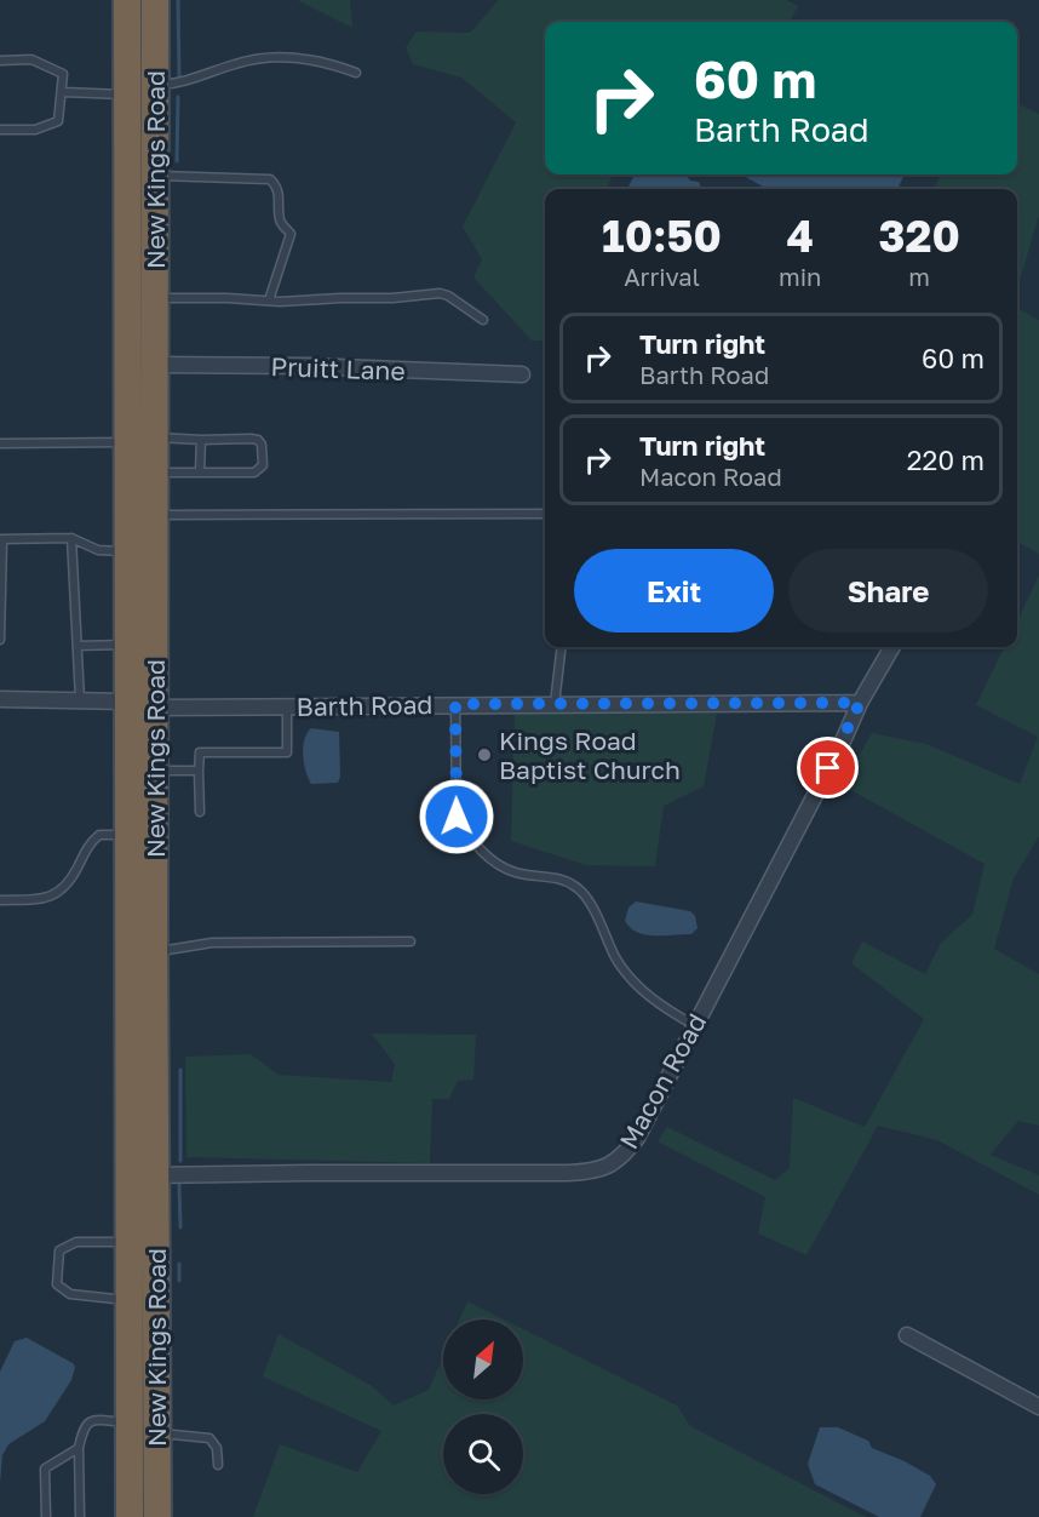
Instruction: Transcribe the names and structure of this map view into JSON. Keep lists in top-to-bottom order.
{
  "streets": {
    "highway": ["New Kings Road"],
    "street": ["Pruitt Lane", "Barth Road", "Macon Road"]
  },
  "crossings": [
    ["New Kings Road", "Pruitt Lane"],
    ["New Kings Road", "Barth Road"],
    ["New Kings Road", "Macon Road"],
    ["Barth Road", "Macon Road"]
  ],
  "places": ["Kings Road Baptist Church"],
  "north": "top right",
  "page": {
    "turn": ["60 m", "Barth Road"],
    "eta": [
      "10:50",
      "Arrival",
      "4",
      "min",
      "320",
      "m"
    ],
    "list": [
      {
        "name": "Turn right",
        "note": "Barth Road",
        "value": "60 m"
      },
      {
        "name": "Turn right",
        "note": "Macon Road",
        "value": "220 m"
      }
    ],
    "buttons": ["Exit", "Share"]
  }
}
